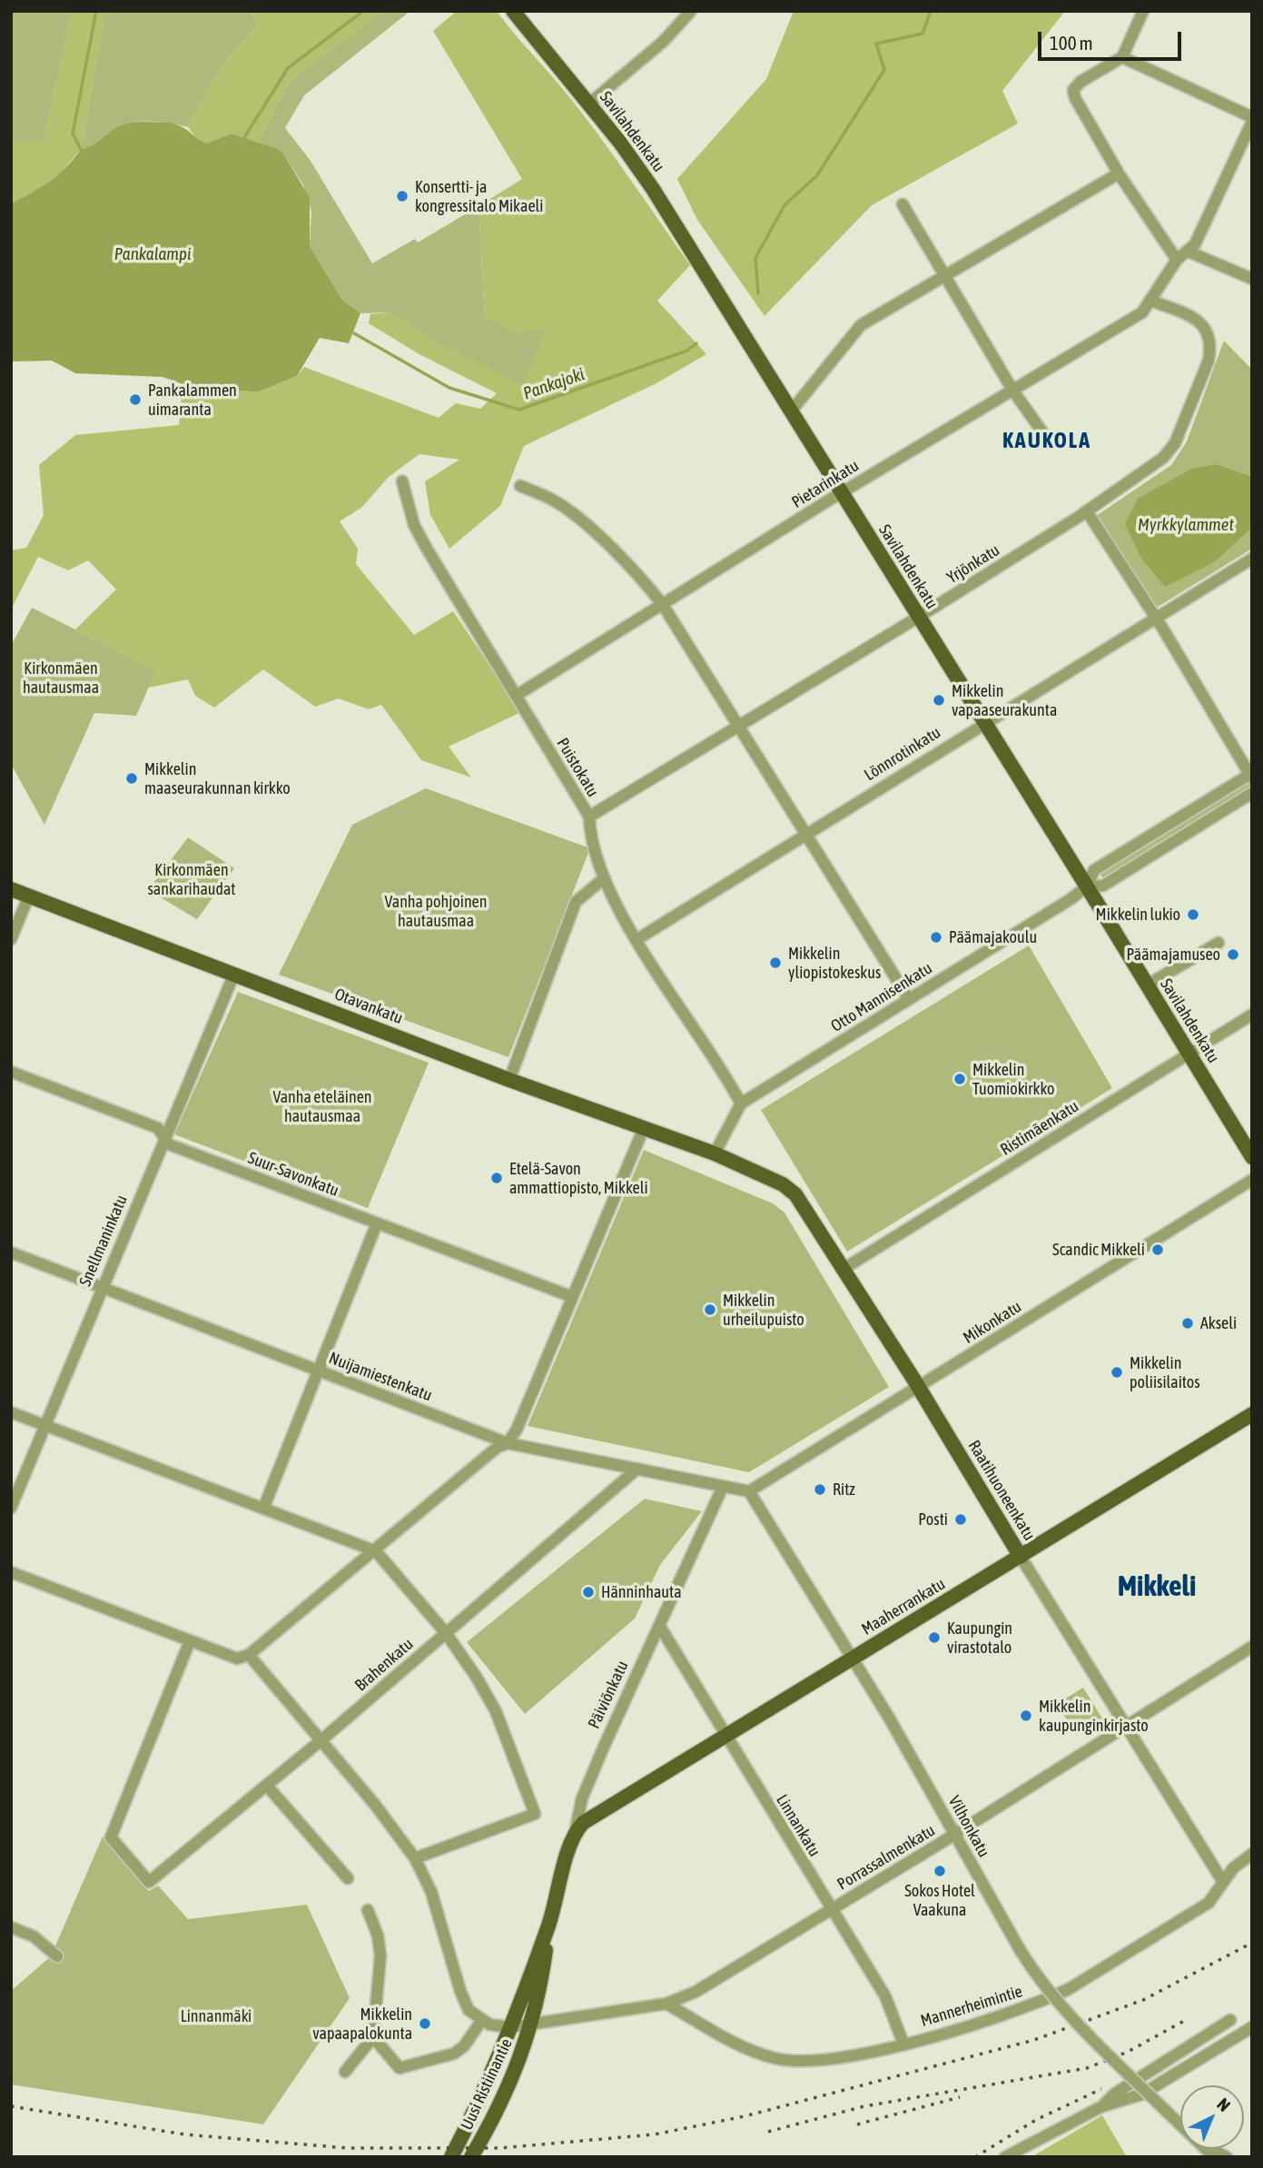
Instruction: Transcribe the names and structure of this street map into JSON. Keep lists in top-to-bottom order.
{
  "streets": {
    "main road": [
      "Savilahdenkatu",
      "Otavankatu",
      "Raatihuoneenkatu",
      "Maaherrankatu",
      "Päiviönkatu",
      "Uusi Ristiinantie"
    ],
    "street": [
      "Pietarinkatu",
      "Yrjönkatu",
      "Lönnrotinkatu",
      "Puistokatu",
      "Otto Mannisenkatu",
      "Ristimäenkatu",
      "Suur-Savonkatu",
      "Snellmaninkatu",
      "Mikonkatu",
      "Nuijamiestenkatu",
      "Brahenkatu",
      "Linnankatu",
      "Vilhonkatu",
      "Porrassalmenkatu",
      "Mannerheimintie"
    ]
  },
  "crossings": [
    ["Savilahdenkatu", "Pietarinkatu"],
    ["Savilahdenkatu", "Yrjönkatu"],
    ["Savilahdenkatu", "Lönnrotinkatu"],
    ["Savilahdenkatu", "Otto Mannisenkatu"],
    ["Savilahdenkatu", "Ristimäenkatu"],
    ["Pietarinkatu", "Yrjönkatu"],
    ["Pietarinkatu", "Puistokatu"],
    ["Yrjönkatu", "Puistokatu"],
    ["Lönnrotinkatu", "Puistokatu"],
    ["Puistokatu", "Otto Mannisenkatu"],
    ["Otavankatu", "Snellmaninkatu"],
    ["Otavankatu", "Raatihuoneenkatu"],
    ["Ristimäenkatu", "Raatihuoneenkatu"],
    ["Suur-Savonkatu", "Snellmaninkatu"],
    ["Snellmaninkatu", "Nuijamiestenkatu"],
    ["Mikonkatu", "Nuijamiestenkatu"],
    ["Mikonkatu", "Raatihuoneenkatu"],
    ["Mikonkatu", "Vilhonkatu"],
    ["Nuijamiestenkatu", "Brahenkatu"],
    ["Nuijamiestenkatu", "Päiviönkatu"],
    ["Nuijamiestenkatu", "Vilhonkatu"],
    ["Raatihuoneenkatu", "Maaherrankatu"],
    ["Raatihuoneenkatu", "Porrassalmenkatu"],
    ["Raatihuoneenkatu", "Mannerheimintie"],
    ["Maaherrankatu", "Päiviönkatu"],
    ["Maaherrankatu", "Linnankatu"],
    ["Maaherrankatu", "Vilhonkatu"],
    ["Päiviönkatu", "Linnankatu"],
    ["Päiviönkatu", "Porrassalmenkatu"],
    ["Päiviönkatu", "Uusi Ristiinantie"],
    ["Linnankatu", "Porrassalmenkatu"],
    ["Linnankatu", "Mannerheimintie"],
    ["Vilhonkatu", "Porrassalmenkatu"],
    ["Porrassalmenkatu", "Mannerheimintie"],
    ["Porrassalmenkatu", "Uusi Ristiinantie"]
  ],
  "districts": ["KAUKOLA", "Mikkeli"],
  "water": ["Pankalampi", "Pankajoki", "Myrkkylammet"],
  "parks": [
    "Kirkonmäen hautausmaa",
    "Kirkonmäen sankarihaudat",
    "Vanha pohjoinen hautausmaa",
    "Vanha eteläinen hautausmaa",
    "Linnanmäki"
  ],
  "places": [
    "Konsertti- ja kongressitalo Mikaeli",
    "Pankalammen uimaranta",
    "Mikkelin vapaaseurakunta",
    "Mikkelin maaseurakunnan kirkko",
    "Mikkelin lukio",
    "Päämajakoulu",
    "Päämajamuseo",
    "Mikkelin yliopistokeskus",
    "Mikkelin Tuomiokirkko",
    "Etelä-Savon ammattiopisto, Mikkeli",
    "Scandic Mikkeli",
    "Mikkelin urheilupuisto",
    "Akseli",
    "Mikkelin poliisilaitos",
    "Ritz",
    "Posti",
    "Hänninhauta",
    "Kaupungin virastotalo",
    "Mikkelin kaupunginkirjasto",
    "Sokos Hotel Vaakuna",
    "Mikkelin vapaapalokunta"
  ],
  "scale_bar": "100 m",
  "north": "top right"
}
